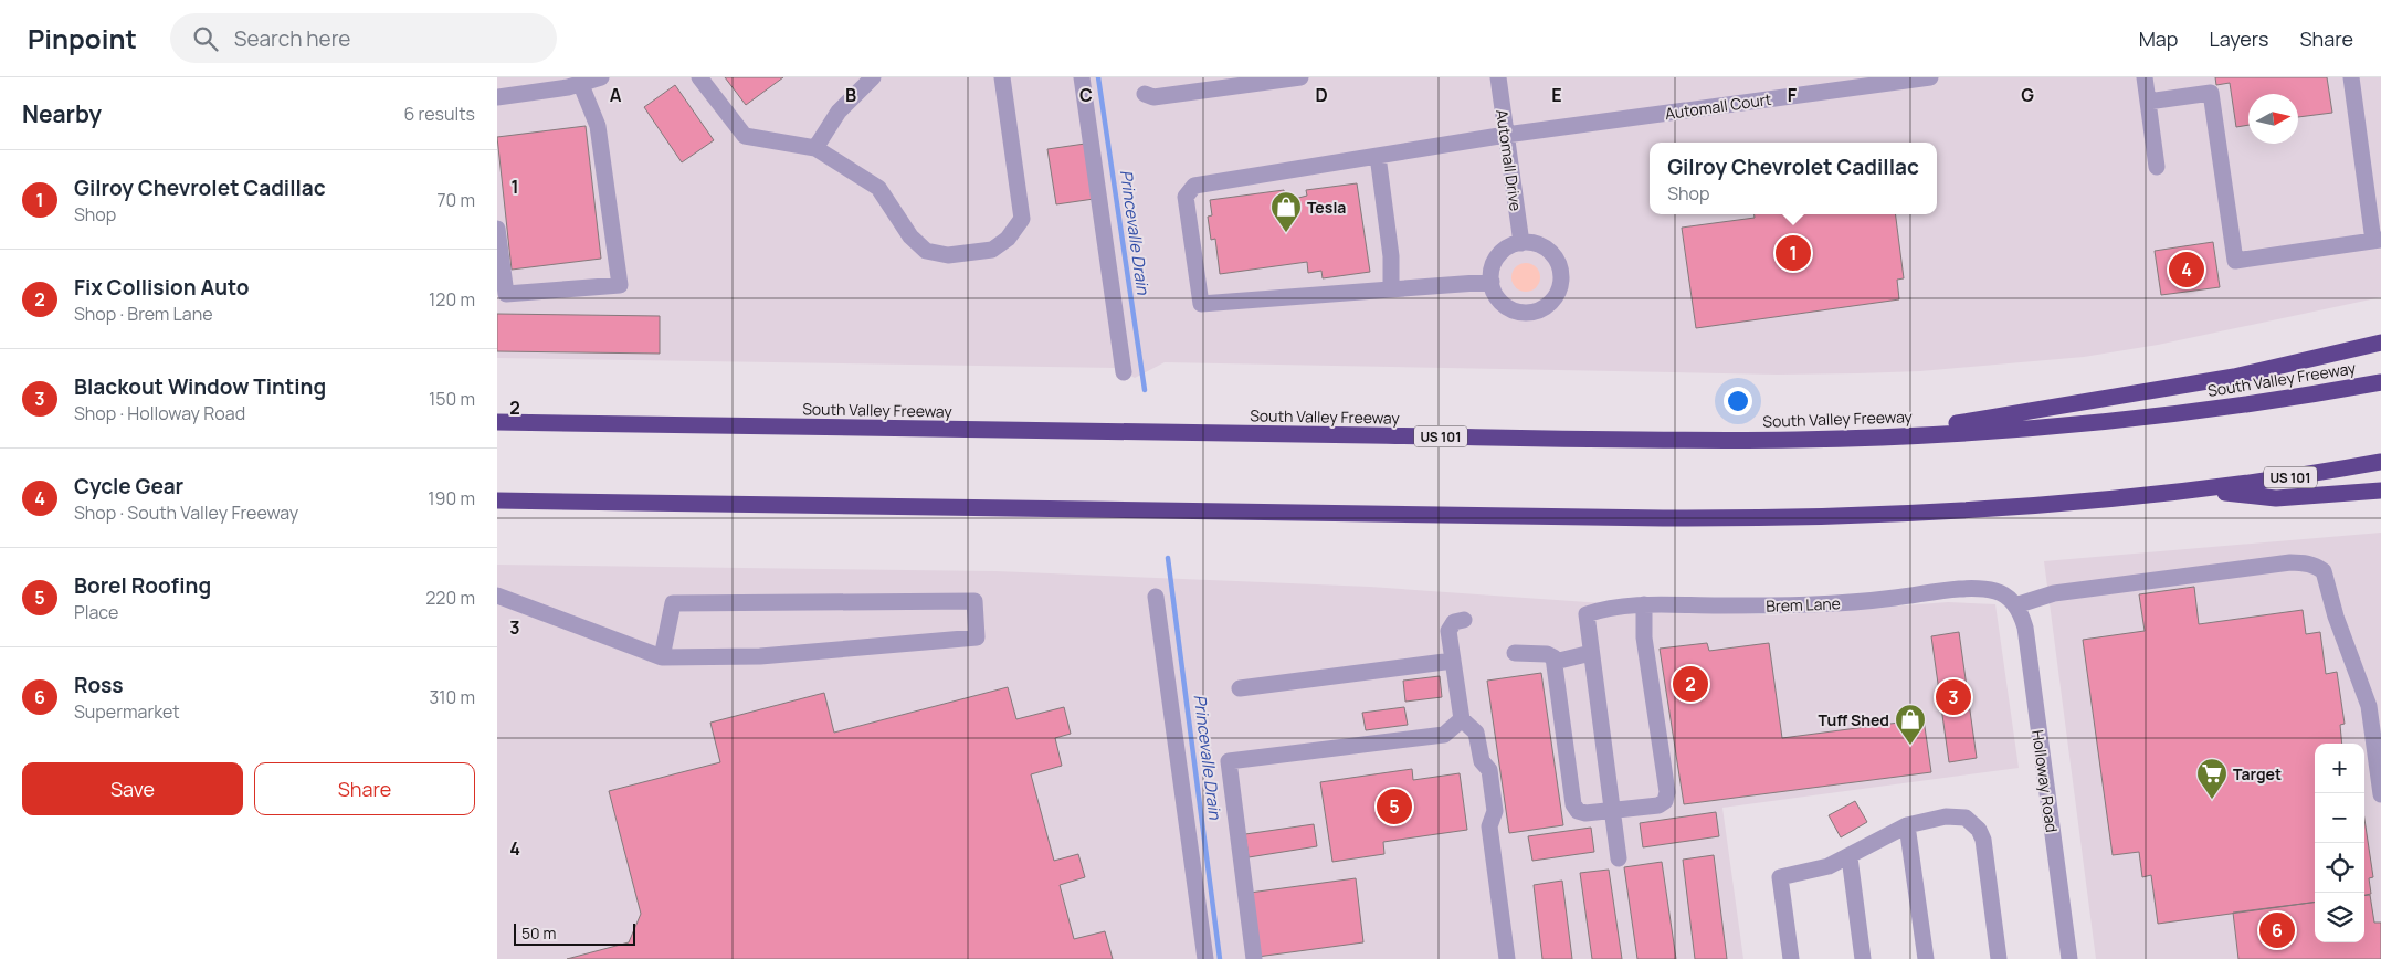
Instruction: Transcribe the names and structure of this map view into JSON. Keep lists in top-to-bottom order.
{
  "streets": {
    "highway": ["South Valley Freeway", "US 101"],
    "street": [
      "Automall Court",
      "Automall Drive",
      "Brem Lane",
      "Holloway Road"
    ]
  },
  "crossings": [
    ["Automall Court", "Automall Drive"],
    ["Brem Lane", "Holloway Road"]
  ],
  "water": ["Princevalle Drain"],
  "places": {
    "shop": ["Tesla", "Tuff Shed"],
    "supermarket": ["Target"]
  },
  "scale_bar": "50 m",
  "north": "right",
  "page": {
    "header": "Pinpoint",
    "search": "Search here",
    "nav": ["Map", "Layers", "Share"],
    "heading": ["Nearby", "6 results"],
    "popup": ["Gilroy Chevrolet Cadillac", "Shop"],
    "list": [
      {
        "mark": "1",
        "name": "Gilroy Chevrolet Cadillac",
        "note": "Shop",
        "value": "70 m"
      },
      {
        "mark": "2",
        "name": "Fix Collision Auto",
        "note": "Shop · Brem Lane",
        "value": "120 m"
      },
      {
        "mark": "3",
        "name": "Blackout Window Tinting",
        "note": "Shop · Holloway Road",
        "value": "150 m"
      },
      {
        "mark": "4",
        "name": "Cycle Gear",
        "note": "Shop · South Valley Freeway",
        "value": "190 m"
      },
      {
        "mark": "5",
        "name": "Borel Roofing",
        "note": "Place",
        "value": "220 m"
      },
      {
        "mark": "6",
        "name": "Ross",
        "note": "Supermarket",
        "value": "310 m"
      }
    ],
    "pins": [
      "1",
      "4",
      "2",
      "3",
      "5",
      "6"
    ],
    "map_buttons": ["+", "−"],
    "buttons": ["Save", "Share"],
    "scale": "50 m"
  },
  "grid": {
    "columns": [
      "A",
      "B",
      "C",
      "D",
      "E",
      "F",
      "G"
    ],
    "rows": [
      "1",
      "2",
      "3",
      "4"
    ]
  }
}
